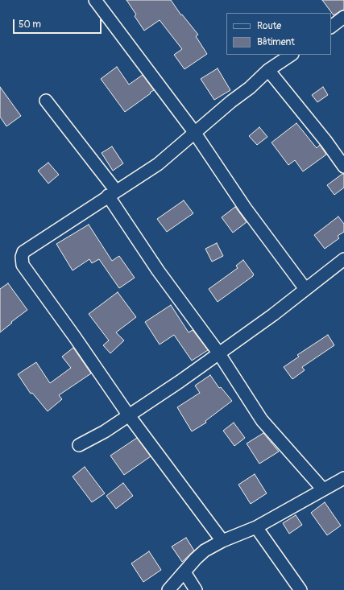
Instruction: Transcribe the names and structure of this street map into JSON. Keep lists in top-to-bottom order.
{
  "legend": ["Route", "Bâtiment"],
  "scale_bar": "50 m"
}
